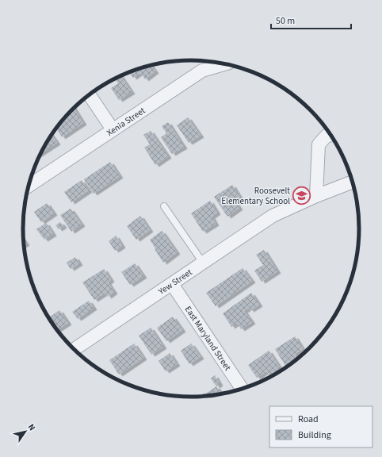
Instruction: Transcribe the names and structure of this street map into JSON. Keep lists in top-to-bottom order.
{
  "streets": {
    "street": ["Xenia Street", "Yew Street", "East Maryland Street"]
  },
  "crossings": [
    ["Yew Street", "East Maryland Street"]
  ],
  "places": {
    "school or university": ["Roosevelt Elementary School"]
  },
  "legend": ["Road", "Building"],
  "scale_bar": "50 m",
  "north": "top right"
}
